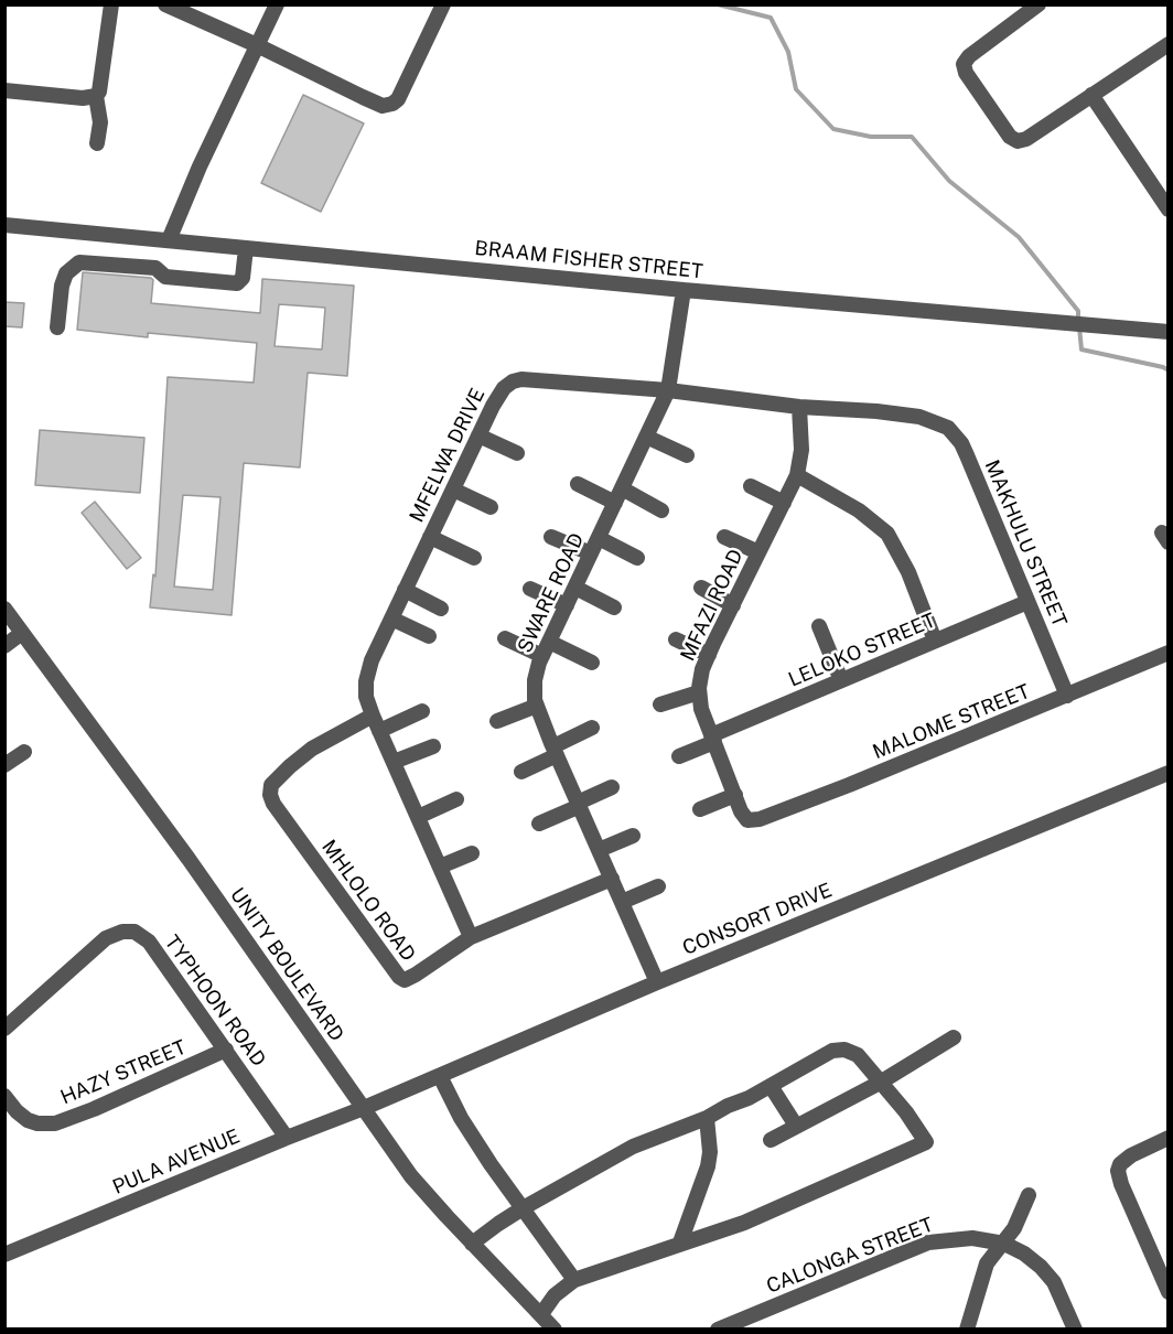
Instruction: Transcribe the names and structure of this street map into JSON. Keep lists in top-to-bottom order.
{
  "streets": {
    "street": [
      "BRAAM FISHER STREET",
      "MFELWA DRIVE",
      "MAKHULU STREET",
      "SWARE ROAD",
      "MFAZI ROAD",
      "LELOKO STREET",
      "MALOME STREET",
      "MHLOLO ROAD",
      "CONSORT DRIVE",
      "UNITY BOULEVARD",
      "TYPHOON ROAD",
      "HAZY STREET",
      "PULA AVENUE",
      "CALONGA STREET"
    ]
  },
  "crossings": [
    ["BRAAM FISHER STREET", "SWARE ROAD"],
    ["MFELWA DRIVE", "MAKHULU STREET"],
    ["MFELWA DRIVE", "SWARE ROAD"],
    ["MFELWA DRIVE", "MFAZI ROAD"],
    ["MFELWA DRIVE", "MHLOLO ROAD"],
    ["MAKHULU STREET", "LELOKO STREET"],
    ["MAKHULU STREET", "MALOME STREET"],
    ["SWARE ROAD", "MHLOLO ROAD"],
    ["SWARE ROAD", "CONSORT DRIVE"],
    ["MFAZI ROAD", "LELOKO STREET"],
    ["MFAZI ROAD", "MALOME STREET"],
    ["CONSORT DRIVE", "UNITY BOULEVARD"],
    ["CONSORT DRIVE", "PULA AVENUE"],
    ["UNITY BOULEVARD", "PULA AVENUE"],
    ["TYPHOON ROAD", "HAZY STREET"],
    ["TYPHOON ROAD", "PULA AVENUE"]
  ]
}
